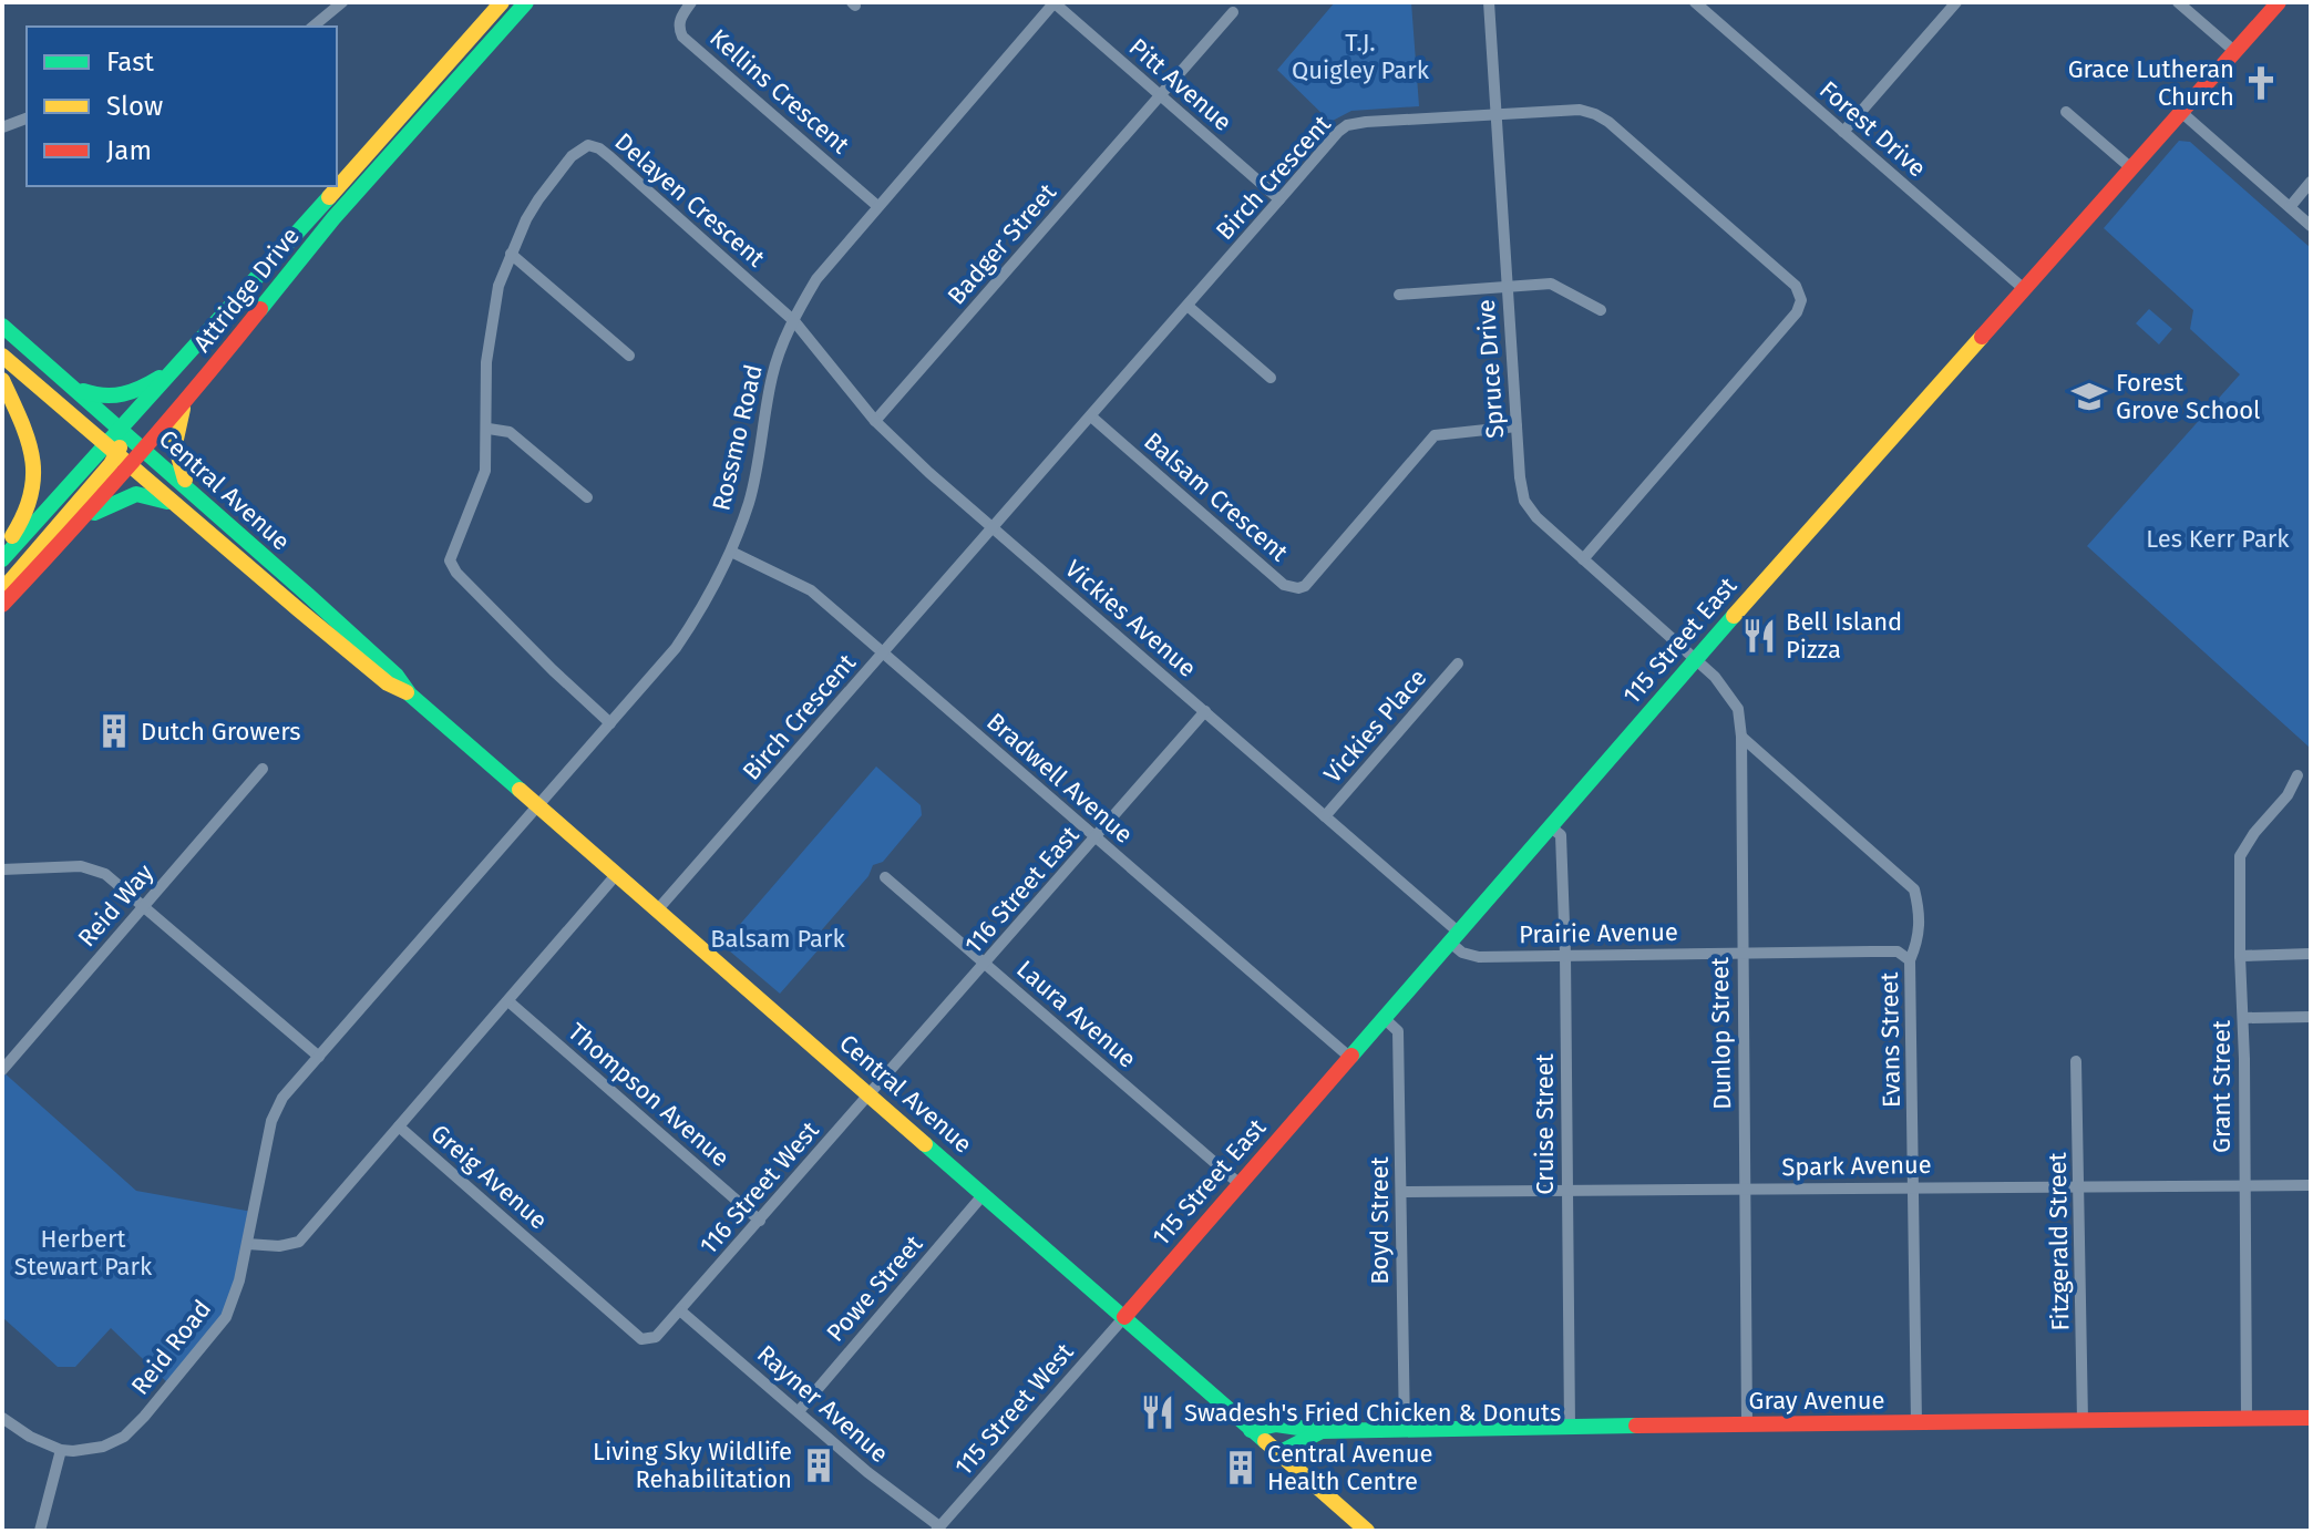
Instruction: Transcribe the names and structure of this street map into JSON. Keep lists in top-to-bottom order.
{
  "streets": {
    "main road": [
      "Attridge Drive",
      "Central Avenue",
      "115 Street East",
      "Gray Avenue"
    ],
    "street": [
      "Pitt Avenue",
      "Kellins Crescent",
      "Forest Drive",
      "Birch Crescent",
      "Delayen Crescent",
      "Badger Street",
      "Spruce Drive",
      "Rossmo Road",
      "Balsam Crescent",
      "Vickies Avenue",
      "Vickies Place",
      "Bradwell Avenue",
      "116 Street East",
      "Reid Way",
      "Prairie Avenue",
      "Laura Avenue",
      "Dunlop Street",
      "Evans Street",
      "Grant Street",
      "Thompson Avenue",
      "Cruise Street",
      "Spark Avenue",
      "Greig Avenue",
      "116 Street West",
      "Boyd Street",
      "Fitzgerald Street",
      "Powe Street",
      "Reid Road",
      "Rayner Avenue",
      "115 Street West"
    ]
  },
  "crossings": [
    ["Pitt Avenue", "Birch Crescent"],
    ["Pitt Avenue", "Badger Street"],
    ["Pitt Avenue", "Rossmo Road"],
    ["Kellins Crescent", "Rossmo Road"],
    ["Forest Drive", "115 Street East"],
    ["Birch Crescent", "Spruce Drive"],
    ["Birch Crescent", "Central Avenue"],
    ["Birch Crescent", "Balsam Crescent"],
    ["Birch Crescent", "Vickies Avenue"],
    ["Birch Crescent", "Bradwell Avenue"],
    ["Delayen Crescent", "Rossmo Road"],
    ["Delayen Crescent", "Vickies Avenue"],
    ["Badger Street", "Vickies Avenue"],
    ["Attridge Drive", "Central Avenue"],
    ["Spruce Drive", "Balsam Crescent"],
    ["Spruce Drive", "115 Street East"],
    ["Spruce Drive", "Dunlop Street"],
    ["Rossmo Road", "Central Avenue"],
    ["Rossmo Road", "Vickies Avenue"],
    ["Rossmo Road", "Bradwell Avenue"],
    ["Rossmo Road", "Reid Road"],
    ["Central Avenue", "115 Street East"],
    ["Central Avenue", "116 Street East"],
    ["Central Avenue", "Greig Avenue"],
    ["Central Avenue", "116 Street West"],
    ["Central Avenue", "Powe Street"],
    ["Central Avenue", "Reid Road"],
    ["Central Avenue", "Gray Avenue"],
    ["Central Avenue", "115 Street West"],
    ["Vickies Avenue", "115 Street East"],
    ["Vickies Avenue", "Vickies Place"],
    ["Vickies Avenue", "116 Street East"],
    ["Vickies Avenue", "Prairie Avenue"],
    ["115 Street East", "Bradwell Avenue"],
    ["115 Street East", "Prairie Avenue"],
    ["115 Street East", "Laura Avenue"],
    ["115 Street East", "Dunlop Street"],
    ["115 Street East", "Cruise Street"],
    ["115 Street East", "Boyd Street"],
    ["115 Street East", "115 Street West"],
    ["Bradwell Avenue", "116 Street East"],
    ["116 Street East", "Laura Avenue"],
    ["116 Street East", "116 Street West"],
    ["Prairie Avenue", "Dunlop Street"],
    ["Prairie Avenue", "Evans Street"],
    ["Prairie Avenue", "Cruise Street"],
    ["Dunlop Street", "Evans Street"],
    ["Dunlop Street", "Spark Avenue"],
    ["Dunlop Street", "Gray Avenue"],
    ["Evans Street", "Spark Avenue"],
    ["Evans Street", "Gray Avenue"],
    ["Grant Street", "Spark Avenue"],
    ["Grant Street", "Gray Avenue"],
    ["Thompson Avenue", "Greig Avenue"],
    ["Thompson Avenue", "116 Street West"],
    ["Cruise Street", "Spark Avenue"],
    ["Cruise Street", "Gray Avenue"],
    ["Spark Avenue", "Boyd Street"],
    ["Spark Avenue", "Fitzgerald Street"],
    ["Greig Avenue", "116 Street West"],
    ["Greig Avenue", "Rayner Avenue"],
    ["116 Street West", "Rayner Avenue"],
    ["Boyd Street", "Gray Avenue"],
    ["Fitzgerald Street", "Gray Avenue"],
    ["Powe Street", "Rayner Avenue"],
    ["Rayner Avenue", "115 Street West"]
  ],
  "parks": [
    "T.J. Quigley Park",
    "Les Kerr Park",
    "Balsam Park",
    "Herbert Stewart Park"
  ],
  "places": {
    "church": ["Grace Lutheran Church"],
    "school or university": ["Forest Grove School"],
    "restaurant": ["Bell Island Pizza", "Swadesh's Fried Chicken & Donuts"],
    "building": ["Dutch Growers", "Living Sky Wildlife Rehabilitation", "Central Avenue Health Centre"]
  },
  "legend": ["Fast", "Slow", "Jam"]
}
